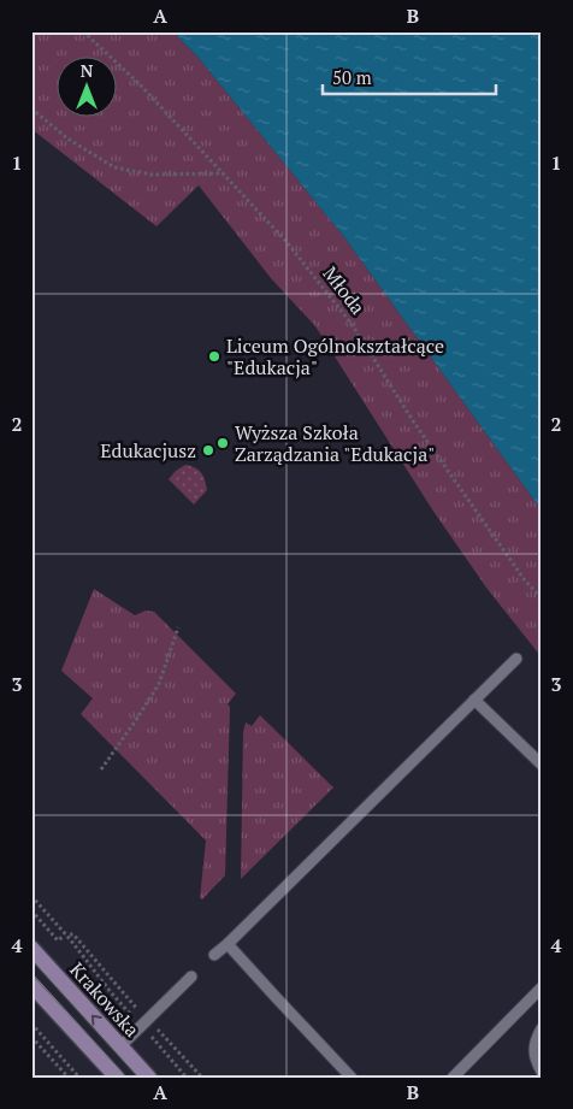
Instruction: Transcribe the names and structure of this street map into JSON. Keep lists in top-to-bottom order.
{
  "streets": {
    "main road": ["Krakowska"],
    "path": ["Młoda"]
  },
  "places": ["Liceum Ogólnokształcące \"Edukacja\"", "Wyższa Szkoła Zarządzania \"Edukacja\"", "Edukacjusz"],
  "scale_bar": "50 m",
  "north": "top",
  "grid": {
    "columns": ["A", "B"],
    "rows": [
      "1",
      "2",
      "3",
      "4"
    ]
  }
}
